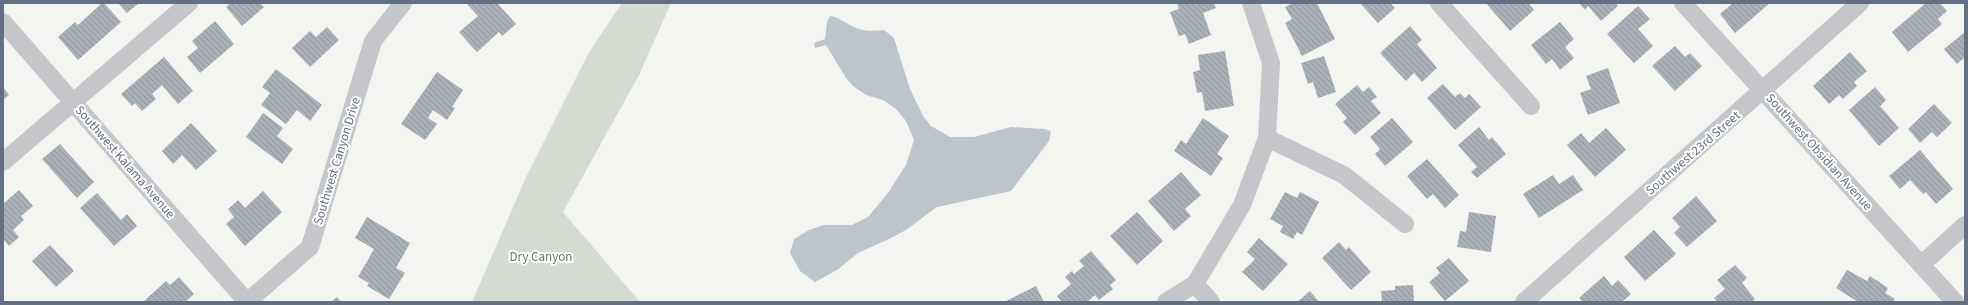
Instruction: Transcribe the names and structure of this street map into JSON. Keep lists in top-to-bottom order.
{
  "streets": {
    "street": [
      "Southwest Obsidian Avenue",
      "Southwest 23rd Street",
      "Southwest Canyon Drive",
      "Southwest Kalama Avenue"
    ]
  },
  "crossings": [
    ["Southwest Obsidian Avenue", "Southwest 23rd Street"],
    ["Southwest Canyon Drive", "Southwest Kalama Avenue"]
  ],
  "parks": ["Dry Canyon"]
}
